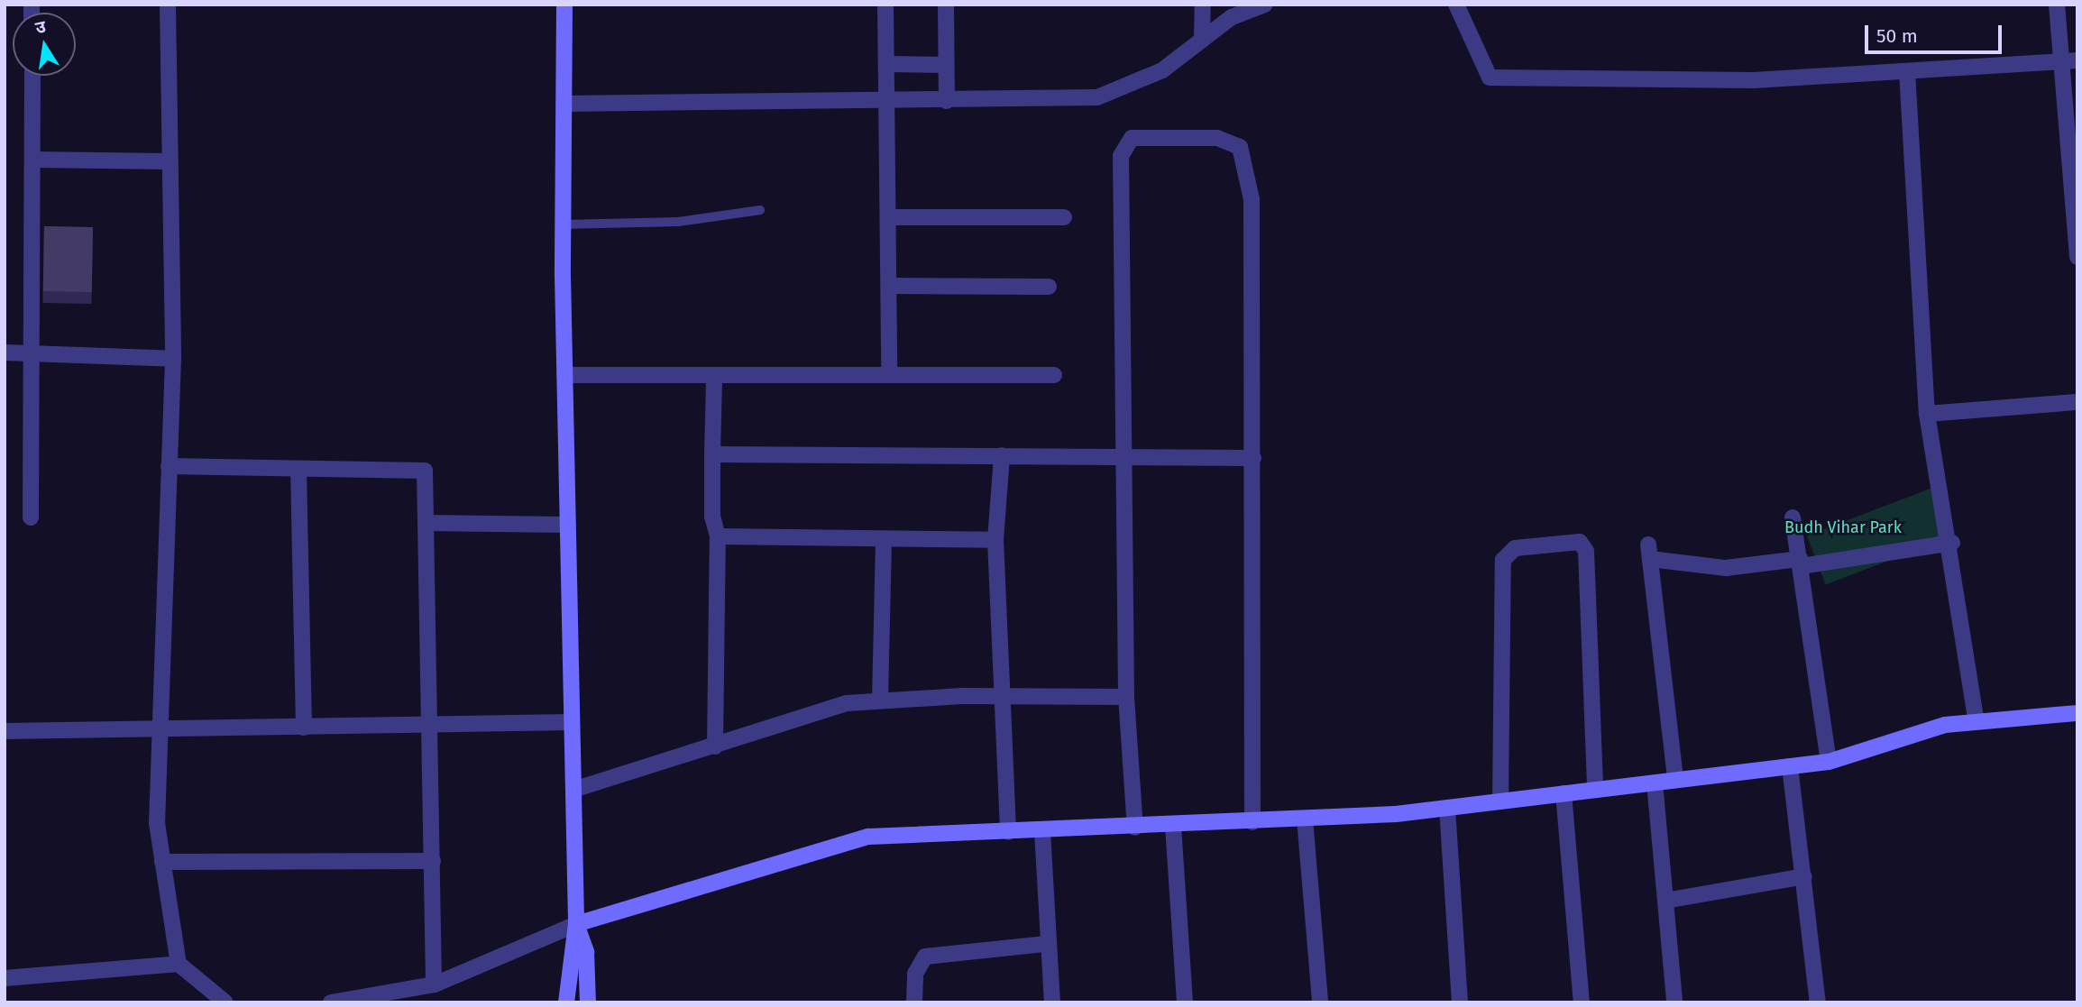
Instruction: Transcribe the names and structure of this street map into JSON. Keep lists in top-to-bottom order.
{
  "parks": ["Budh Vihar Park"],
  "scale_bar": "50 m",
  "north": "top"
}
